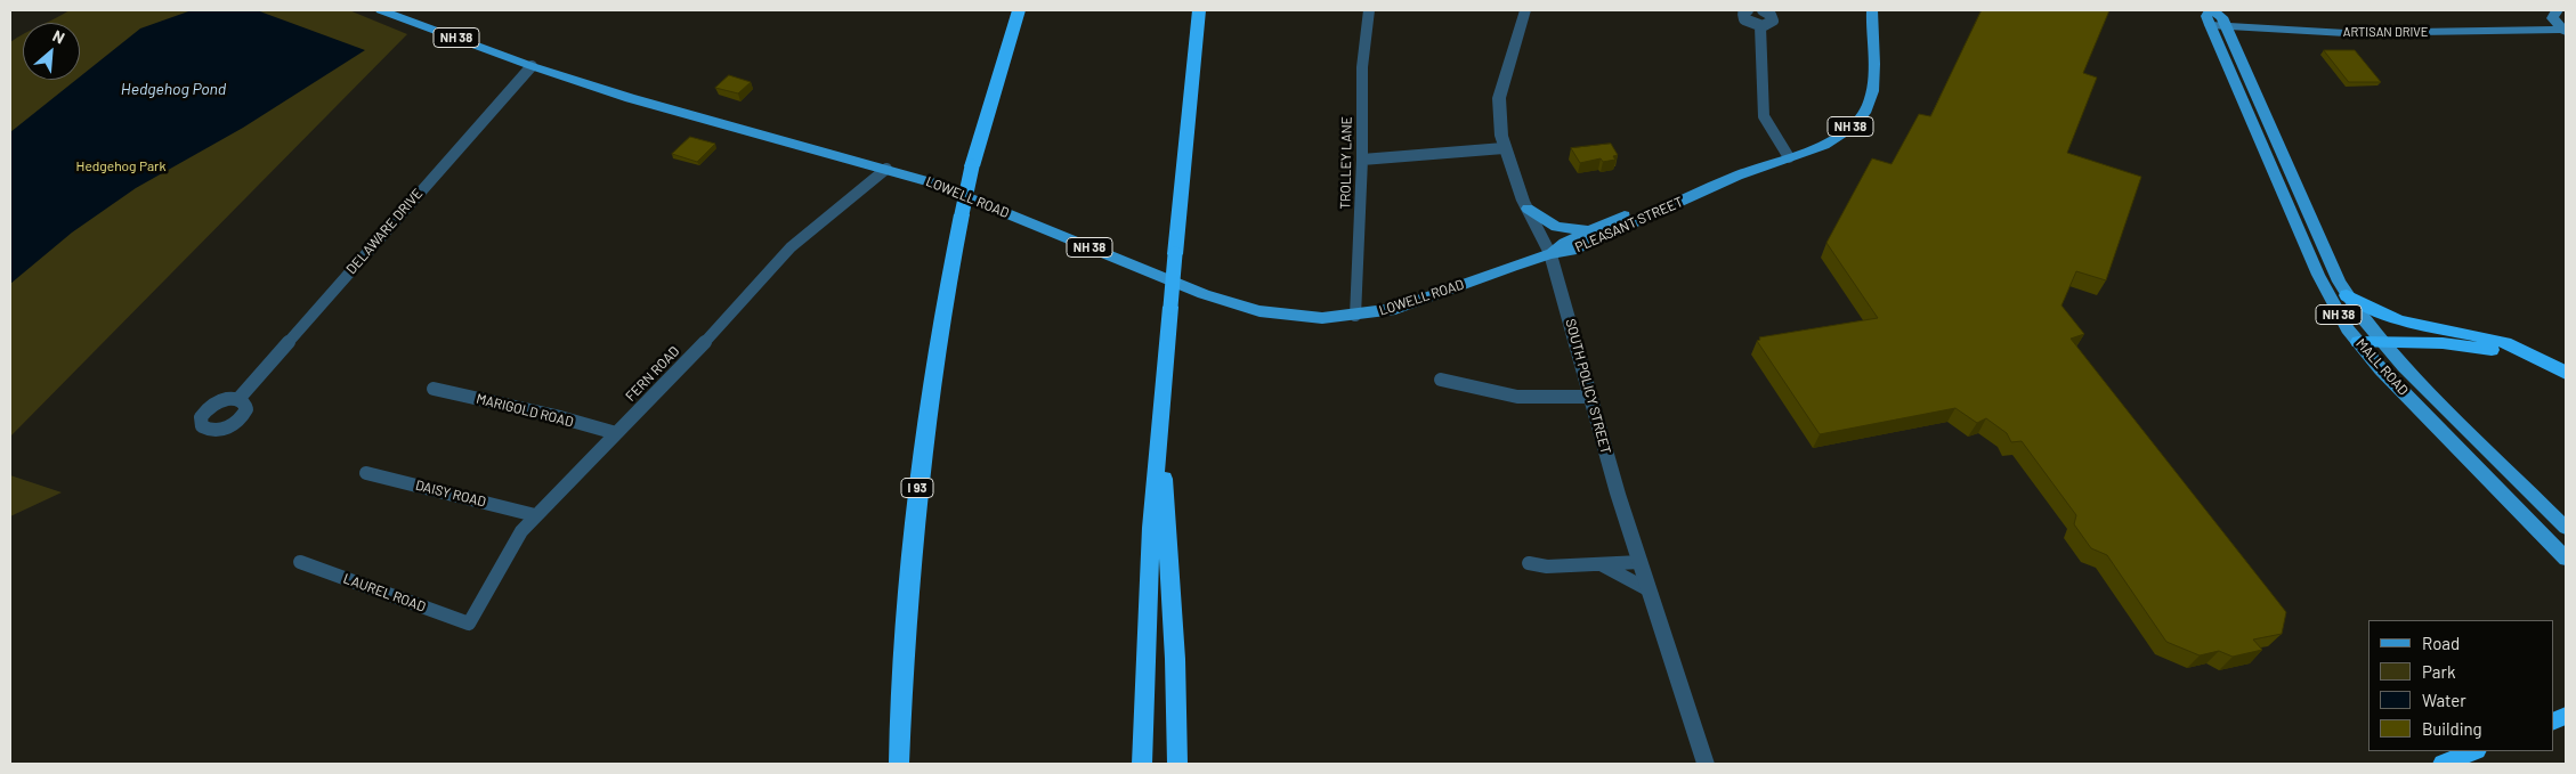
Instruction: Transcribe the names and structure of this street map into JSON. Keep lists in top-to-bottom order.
{
  "streets": {
    "highway": ["I 93"],
    "main road": [
      "ARTISAN DRIVE",
      "NH 38",
      "LOWELL ROAD",
      "PLEASANT STREET",
      "MALL ROAD"
    ],
    "street": [
      "TROLLEY LANE",
      "DELAWARE DRIVE",
      "FERN ROAD",
      "SOUTH POLICY STREET",
      "MARIGOLD ROAD",
      "DAISY ROAD",
      "LAUREL ROAD"
    ]
  },
  "crossings": [
    ["ARTISAN DRIVE", "MALL ROAD"],
    ["TROLLEY LANE", "LOWELL ROAD"],
    ["LOWELL ROAD", "PLEASANT STREET"],
    ["LOWELL ROAD", "DELAWARE DRIVE"],
    ["LOWELL ROAD", "FERN ROAD"],
    ["LOWELL ROAD", "SOUTH POLICY STREET"],
    ["PLEASANT STREET", "SOUTH POLICY STREET"],
    ["FERN ROAD", "MARIGOLD ROAD"],
    ["FERN ROAD", "DAISY ROAD"],
    ["FERN ROAD", "LAUREL ROAD"]
  ],
  "water": ["Hedgehog Pond"],
  "parks": ["Hedgehog Park"],
  "legend": [
    "Road",
    "Park",
    "Water",
    "Building"
  ],
  "north": "top right"
}
